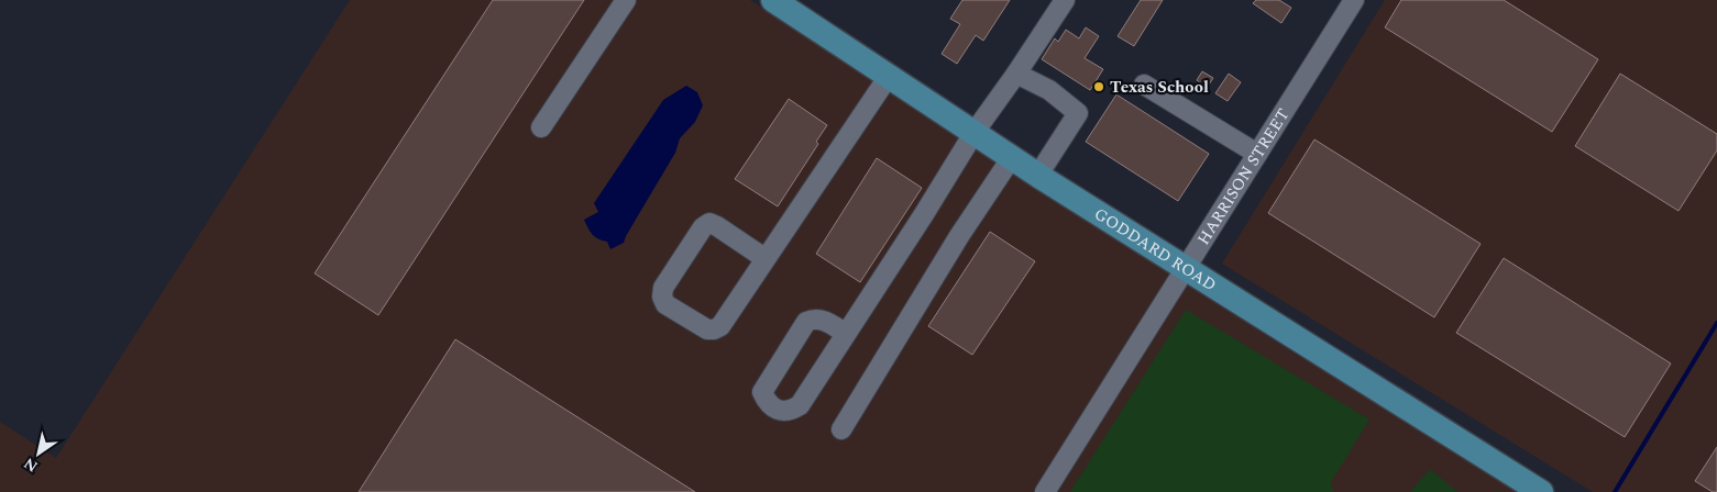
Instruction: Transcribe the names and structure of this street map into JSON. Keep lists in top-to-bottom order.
{
  "streets": {
    "main road": ["GODDARD ROAD"],
    "street": ["HARRISON STREET"]
  },
  "crossings": [
    ["HARRISON STREET", "GODDARD ROAD"]
  ],
  "places": ["Texas School"],
  "north": "bottom left"
}
